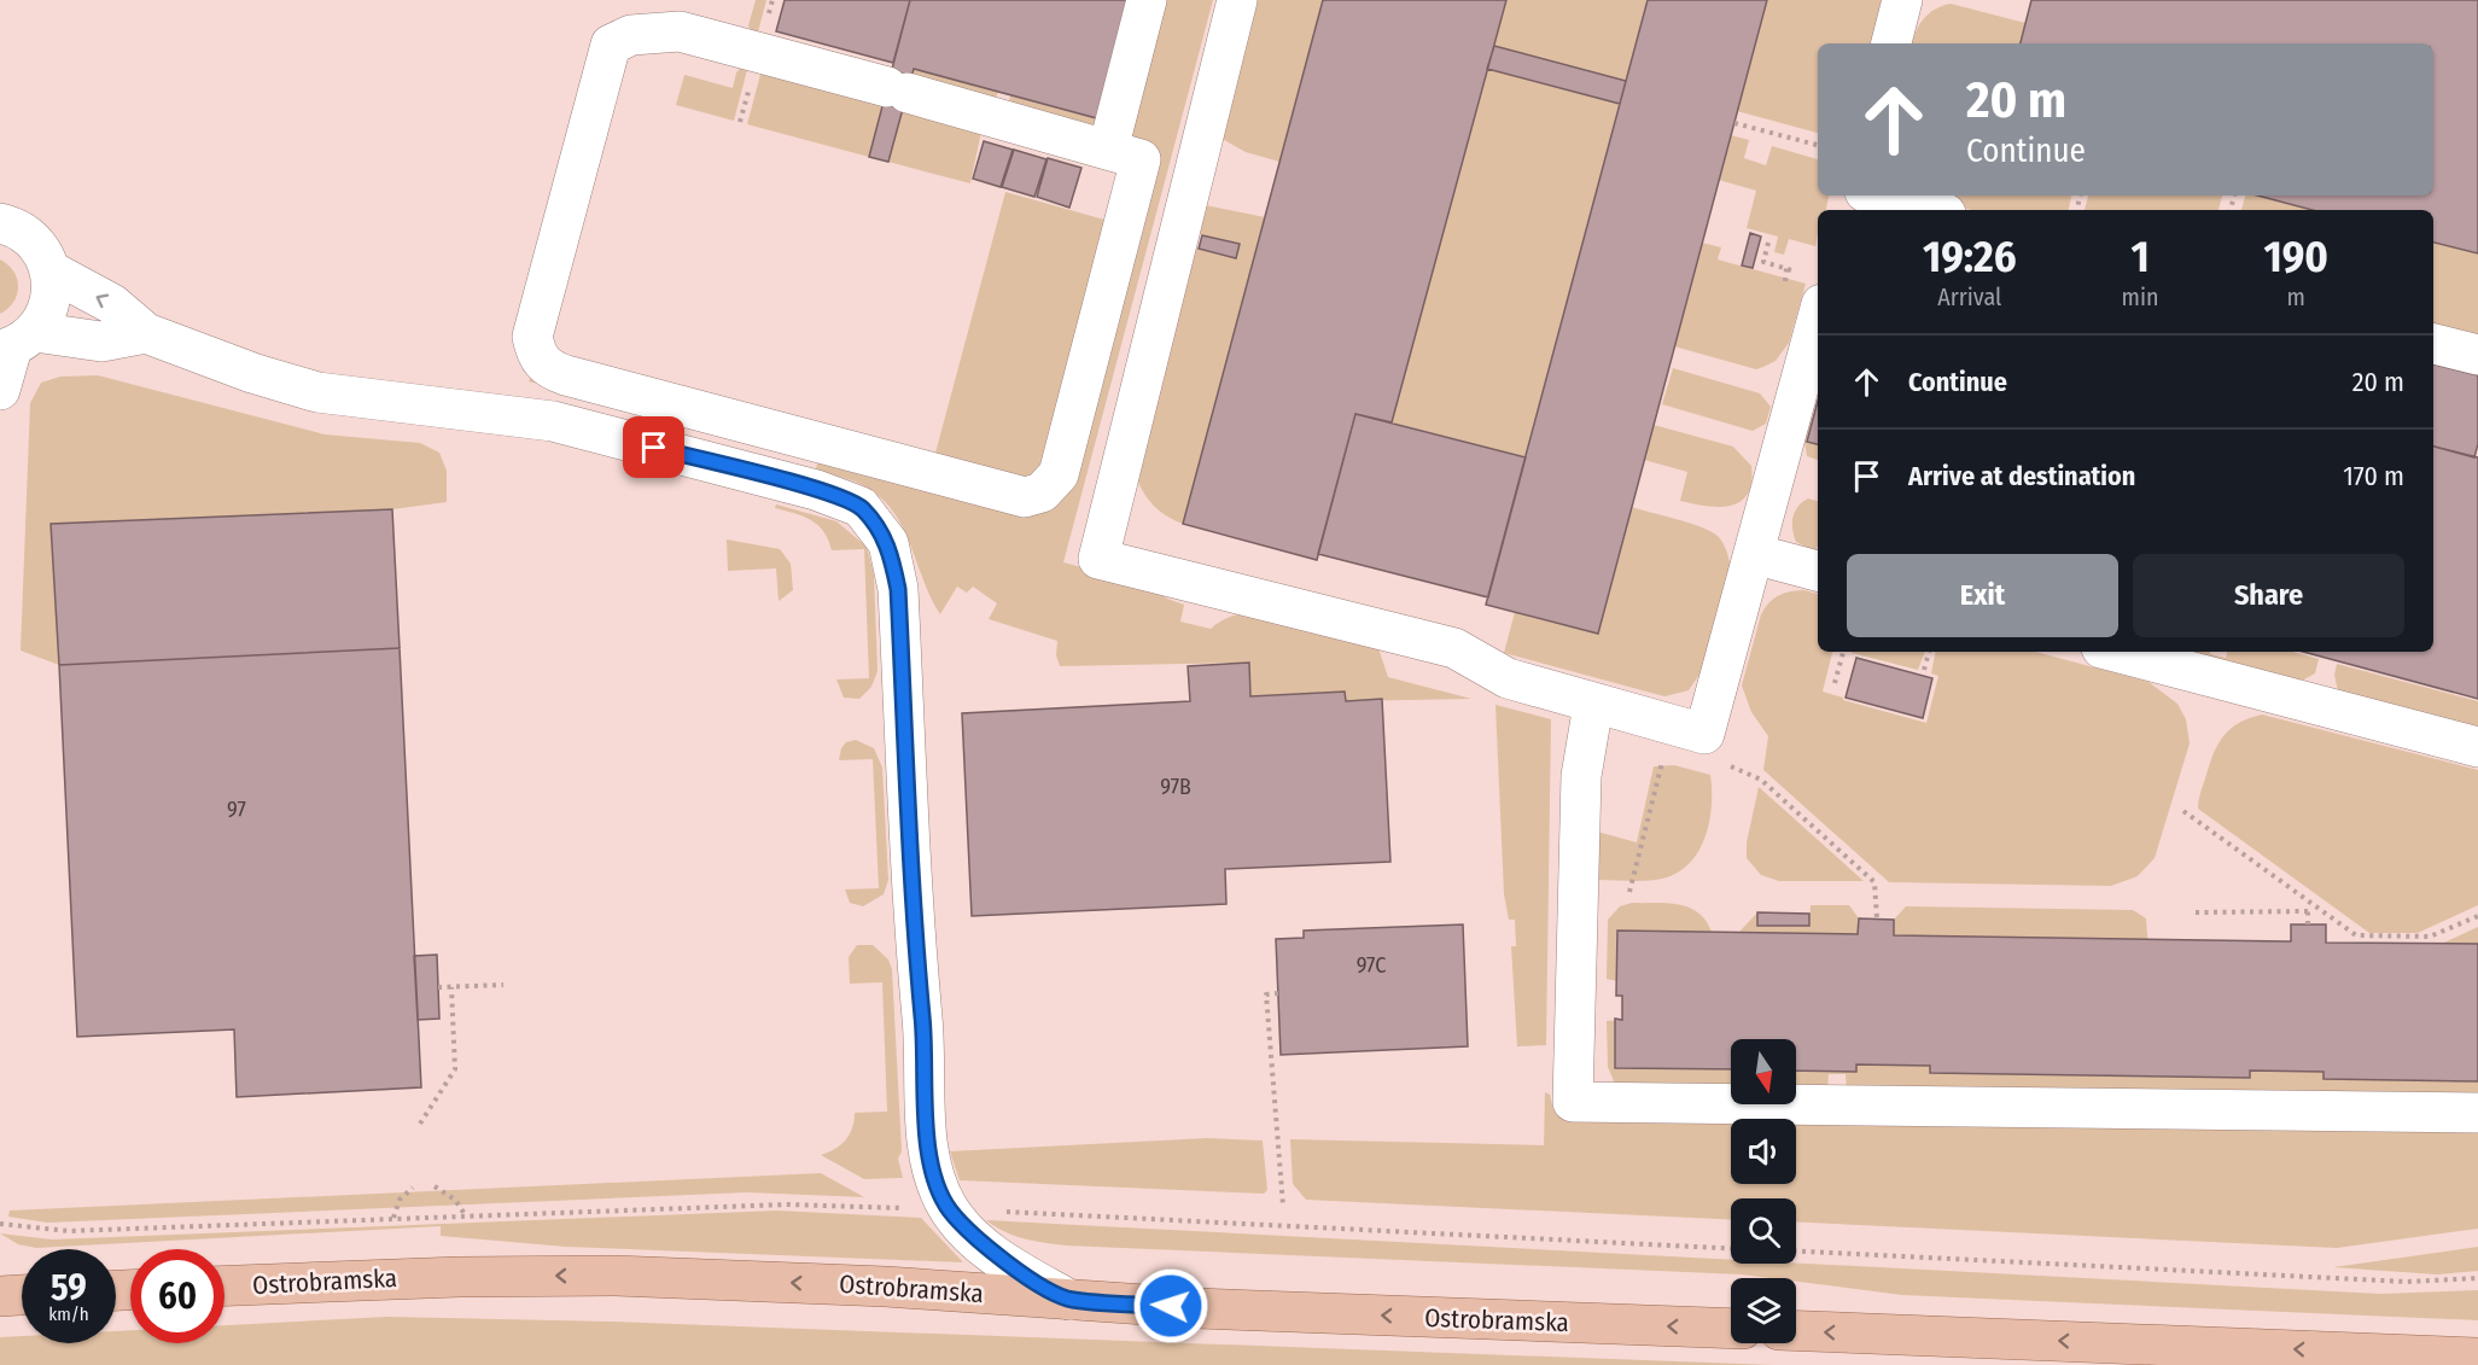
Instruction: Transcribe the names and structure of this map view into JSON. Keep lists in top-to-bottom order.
{
  "streets": {
    "main road": ["Ostrobramska"]
  },
  "one_way": ["Ostrobramska"],
  "house_numbers": ["97B", "97", "97C"],
  "north": "bottom",
  "page": {
    "turn": ["20 m", "Continue"],
    "eta": [
      "19:26",
      "Arrival",
      "1",
      "min",
      "190",
      "m"
    ],
    "list": [
      {
        "name": "Continue",
        "value": "20 m"
      },
      {
        "name": "Arrive at destination",
        "value": "170 m"
      }
    ],
    "buttons": ["Exit", "Share"],
    "speed": "59 km/h",
    "limit": "60"
  }
}
